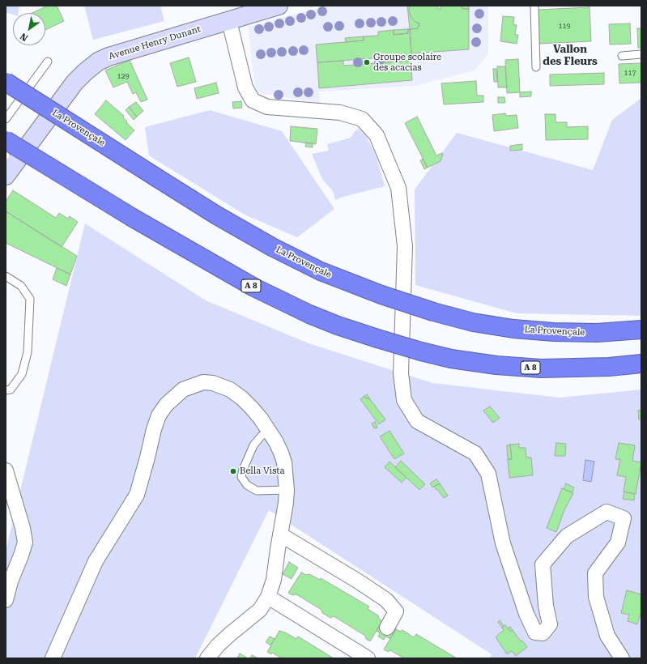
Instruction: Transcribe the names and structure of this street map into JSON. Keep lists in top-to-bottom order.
{
  "streets": {
    "highway": ["La Provençale", "A 8"],
    "street": ["Avenue Henry Dunant"]
  },
  "districts": ["Vallon des Fleurs"],
  "places": ["Groupe scolaire des acacias", "Bella Vista"],
  "house_numbers": ["119", "117", "129"],
  "north": "bottom left"
}
